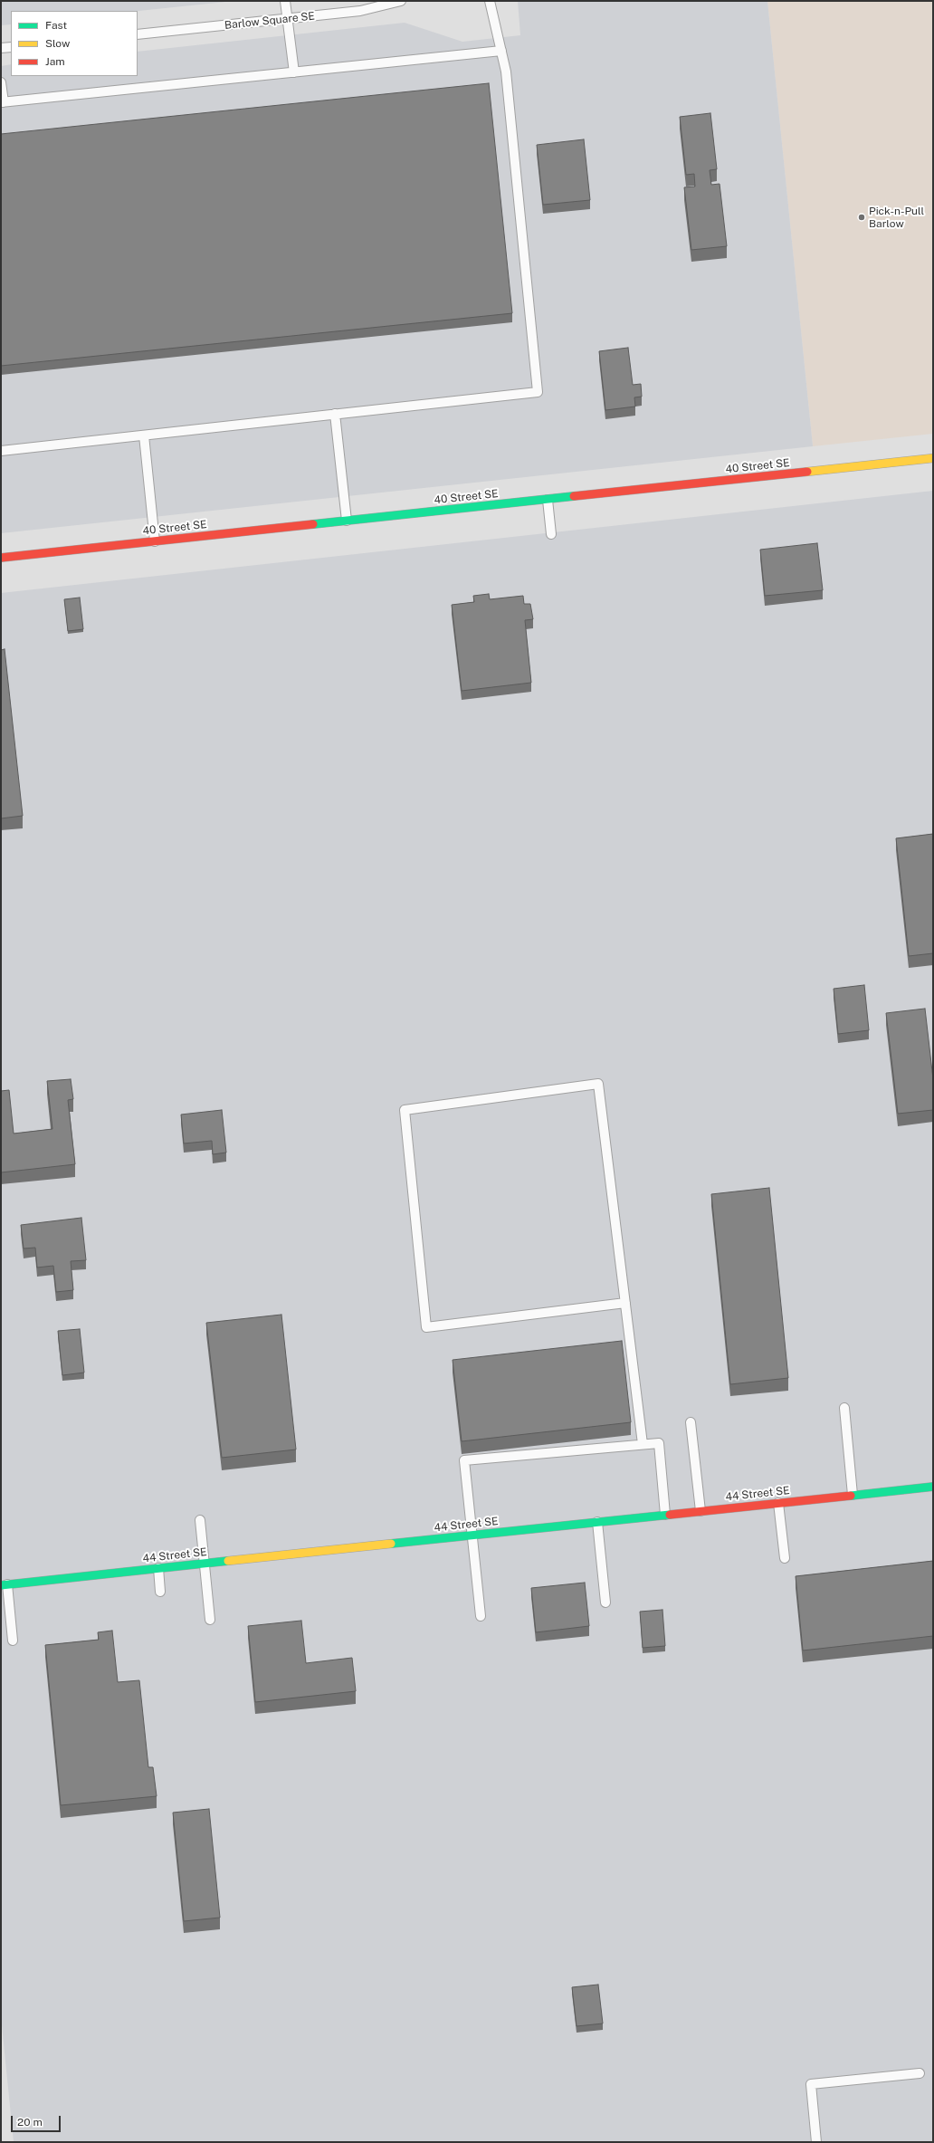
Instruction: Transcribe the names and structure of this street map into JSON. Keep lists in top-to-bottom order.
{
  "streets": {
    "street": ["40 Street SE", "44 Street SE"],
    "lane": ["Barlow Square SE"]
  },
  "places": ["Pick-n-Pull Barlow"],
  "legend": ["Fast", "Slow", "Jam"],
  "scale_bar": "20 m"
}
